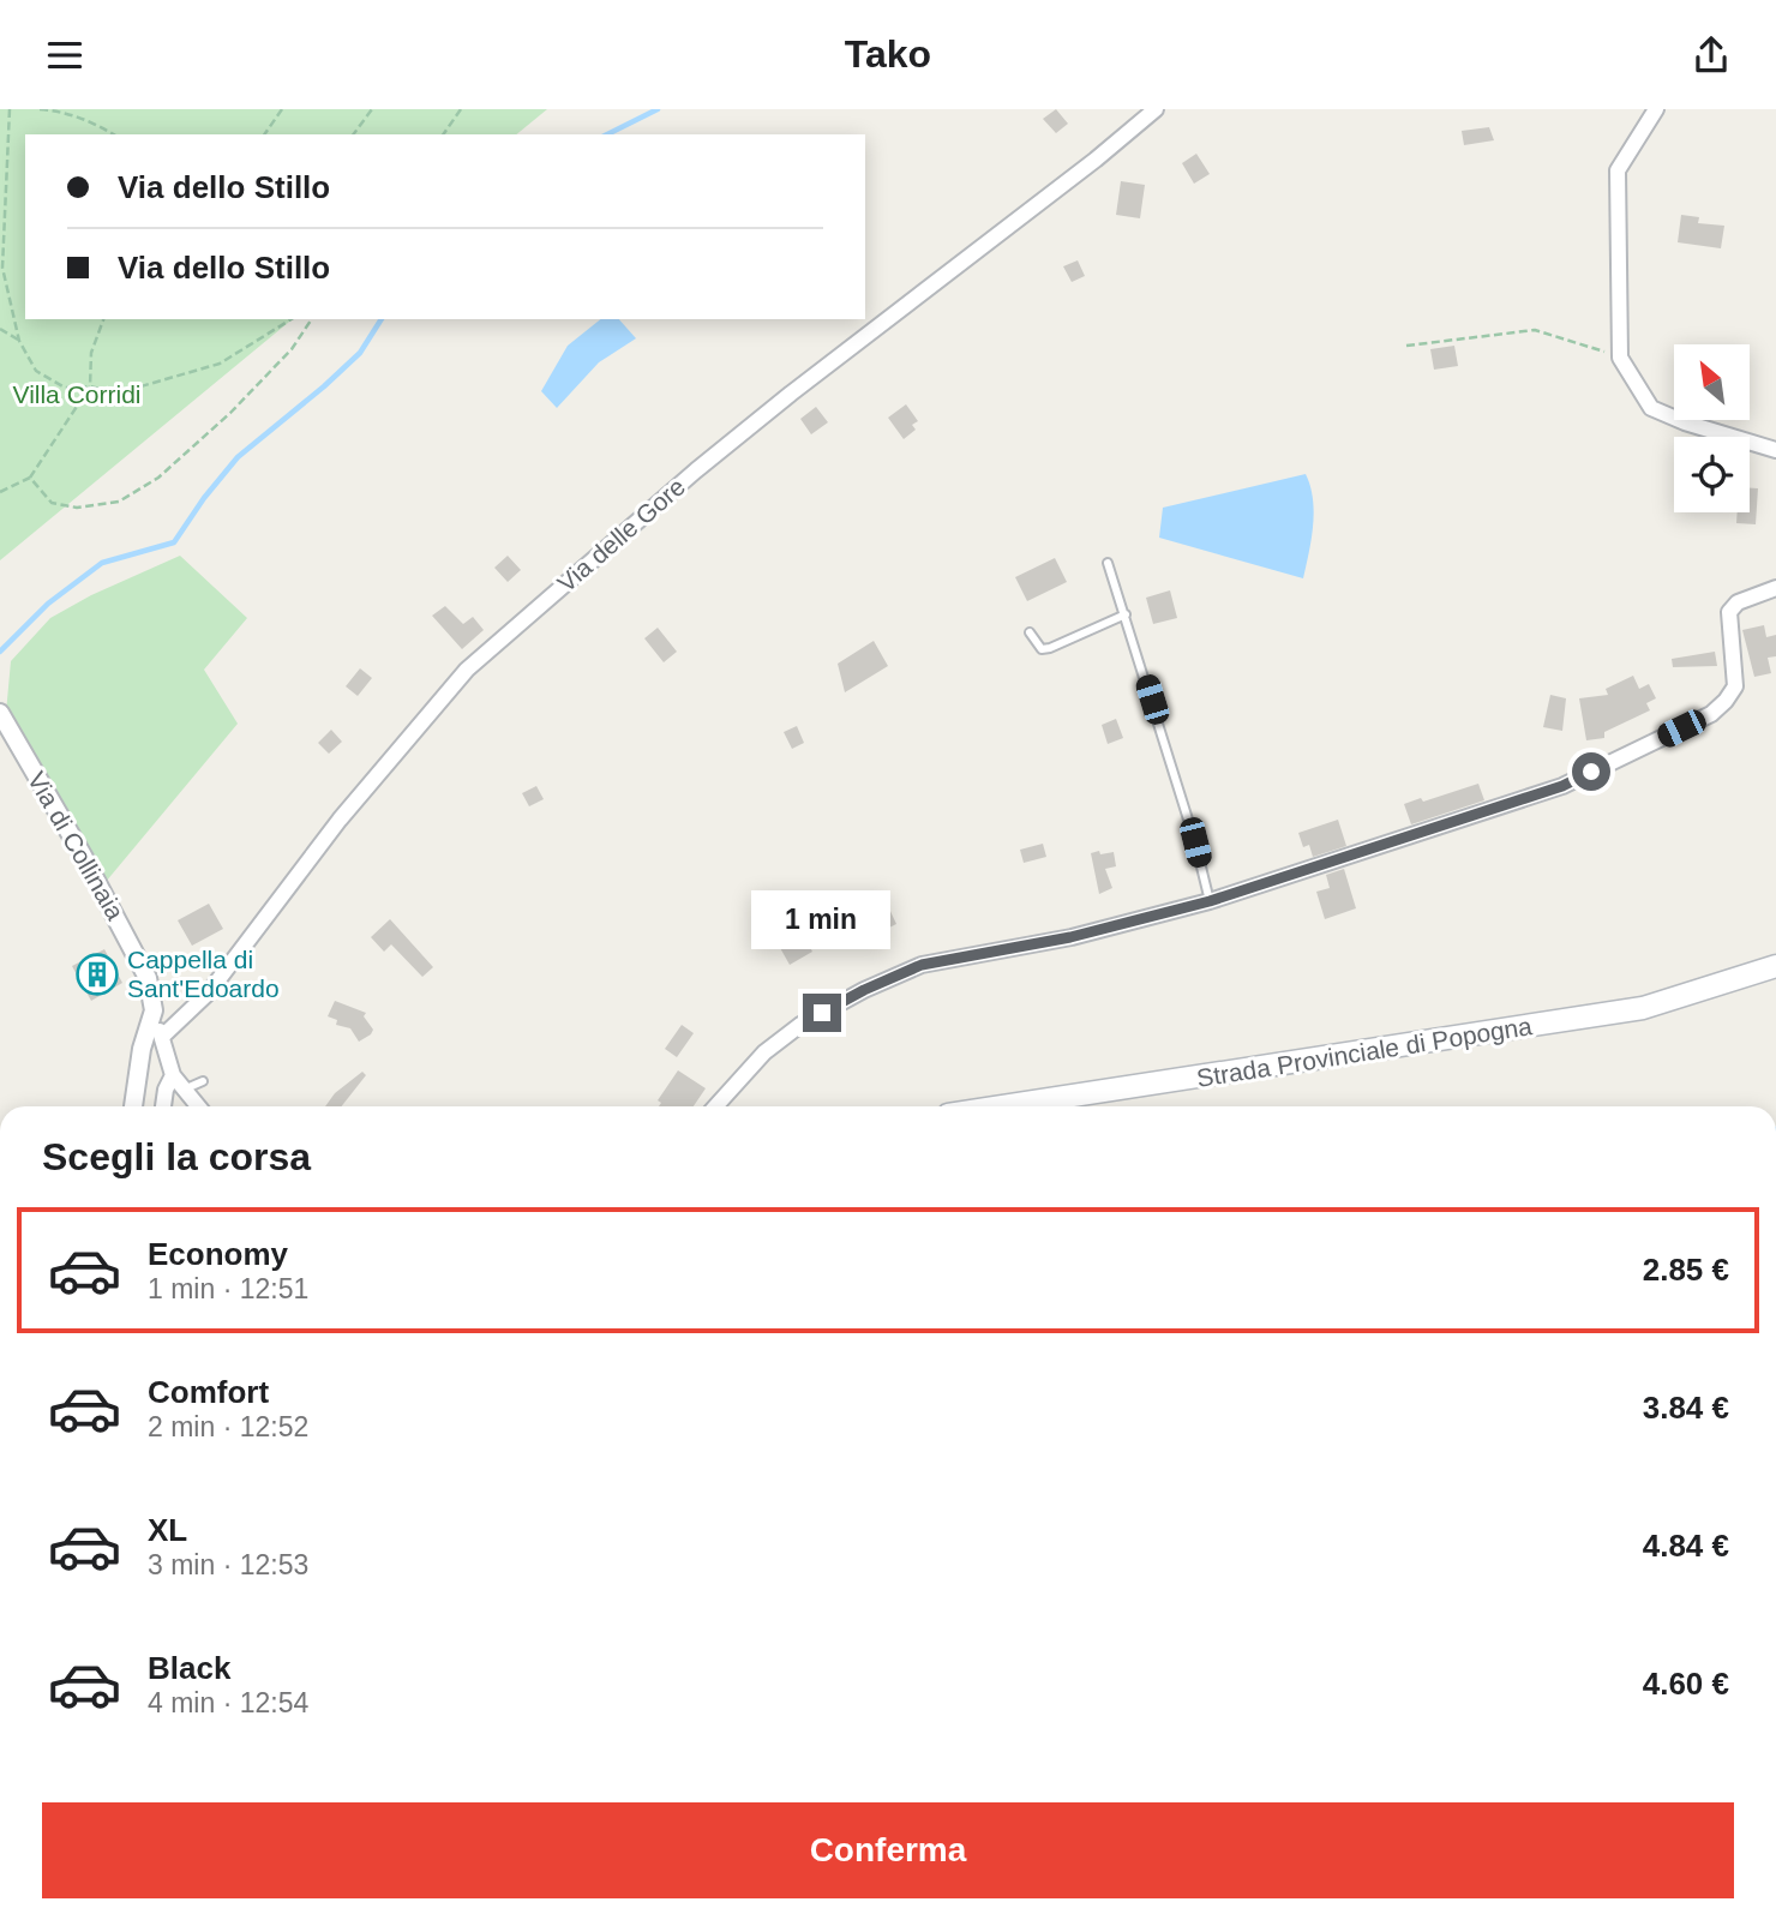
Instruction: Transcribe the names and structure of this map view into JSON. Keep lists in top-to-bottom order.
{
  "streets": {
    "main road": ["Strada Provinciale di Popogna"],
    "street": ["Via delle Gore", "Via di Collinaia"]
  },
  "crossings": [
    ["Via delle Gore", "Via di Collinaia"]
  ],
  "parks": ["Villa Corridi"],
  "places": {
    "building": ["Cappella di Sant'Edoardo"]
  },
  "north": "top left",
  "page": {
    "header": "Tako",
    "banner": ["Via dello Stillo", "Via dello Stillo"],
    "bubble": "1 min",
    "heading": "Scegli la corsa",
    "list": [
      {
        "name": "Economy",
        "note": "1 min · 12:51",
        "value": "2.85 €"
      },
      {
        "name": "Comfort",
        "note": "2 min · 12:52",
        "value": "3.84 €"
      },
      {
        "name": "XL",
        "note": "3 min · 12:53",
        "value": "4.84 €"
      },
      {
        "name": "Black",
        "note": "4 min · 12:54",
        "value": "4.60 €"
      }
    ],
    "buttons": "Conferma"
  }
}
